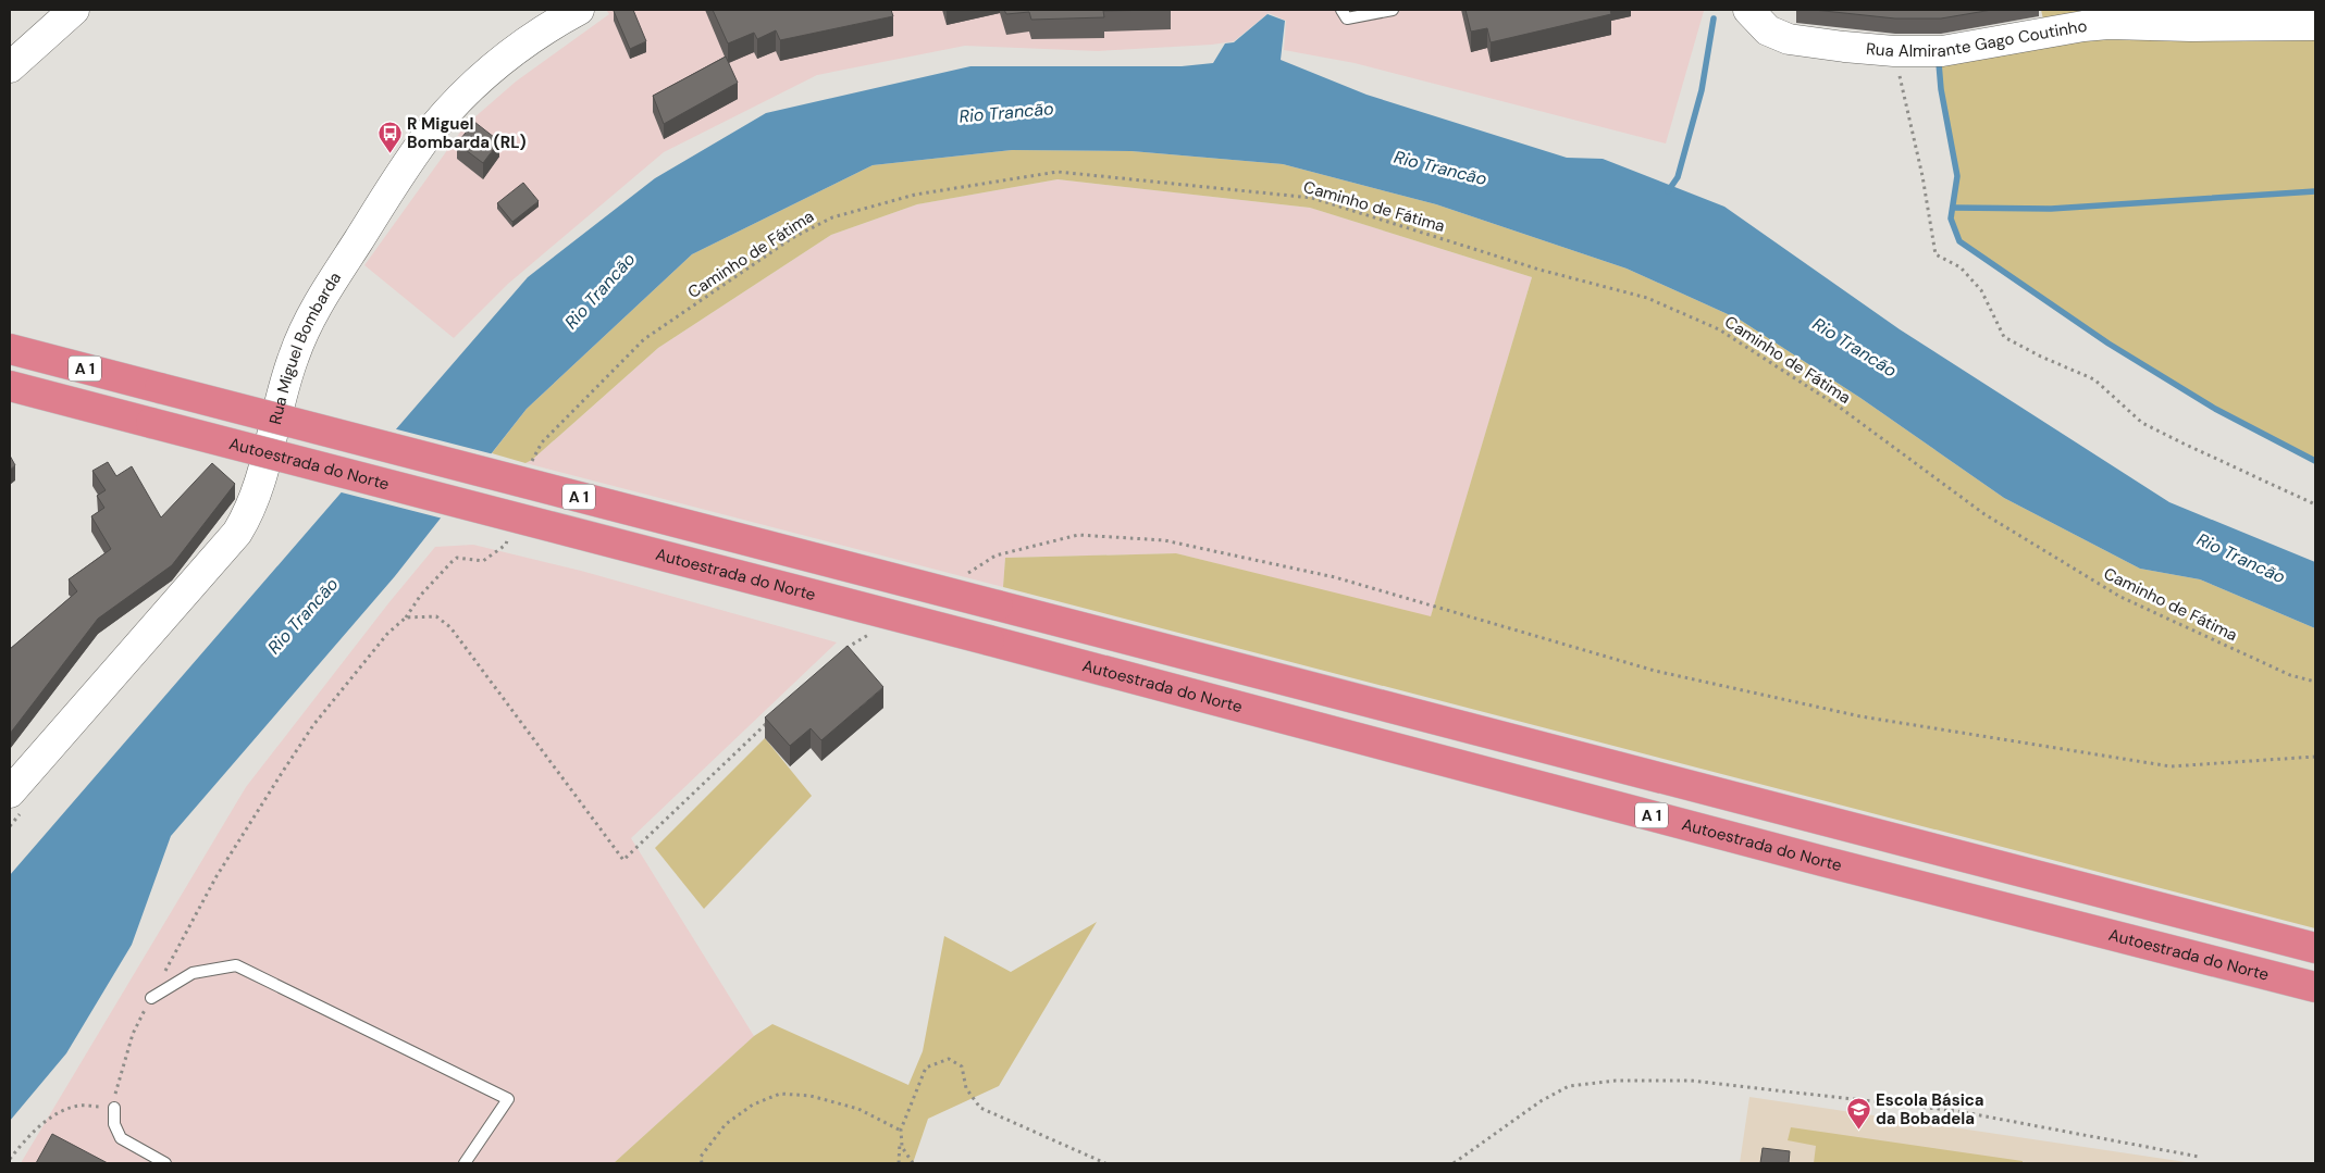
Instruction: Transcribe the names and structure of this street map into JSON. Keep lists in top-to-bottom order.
{
  "streets": {
    "highway": ["A 1", "Autoestrada do Norte"],
    "main road": ["Rua Almirante Gago Coutinho", "Rua Miguel Bombarda"],
    "path": ["Caminho de Fátima"]
  },
  "water": ["Rio Trancão"],
  "places": {
    "bus stop": ["R Miguel Bombarda (RL)"],
    "school or university": ["Escola Básica da Bobadela"]
  }
}
